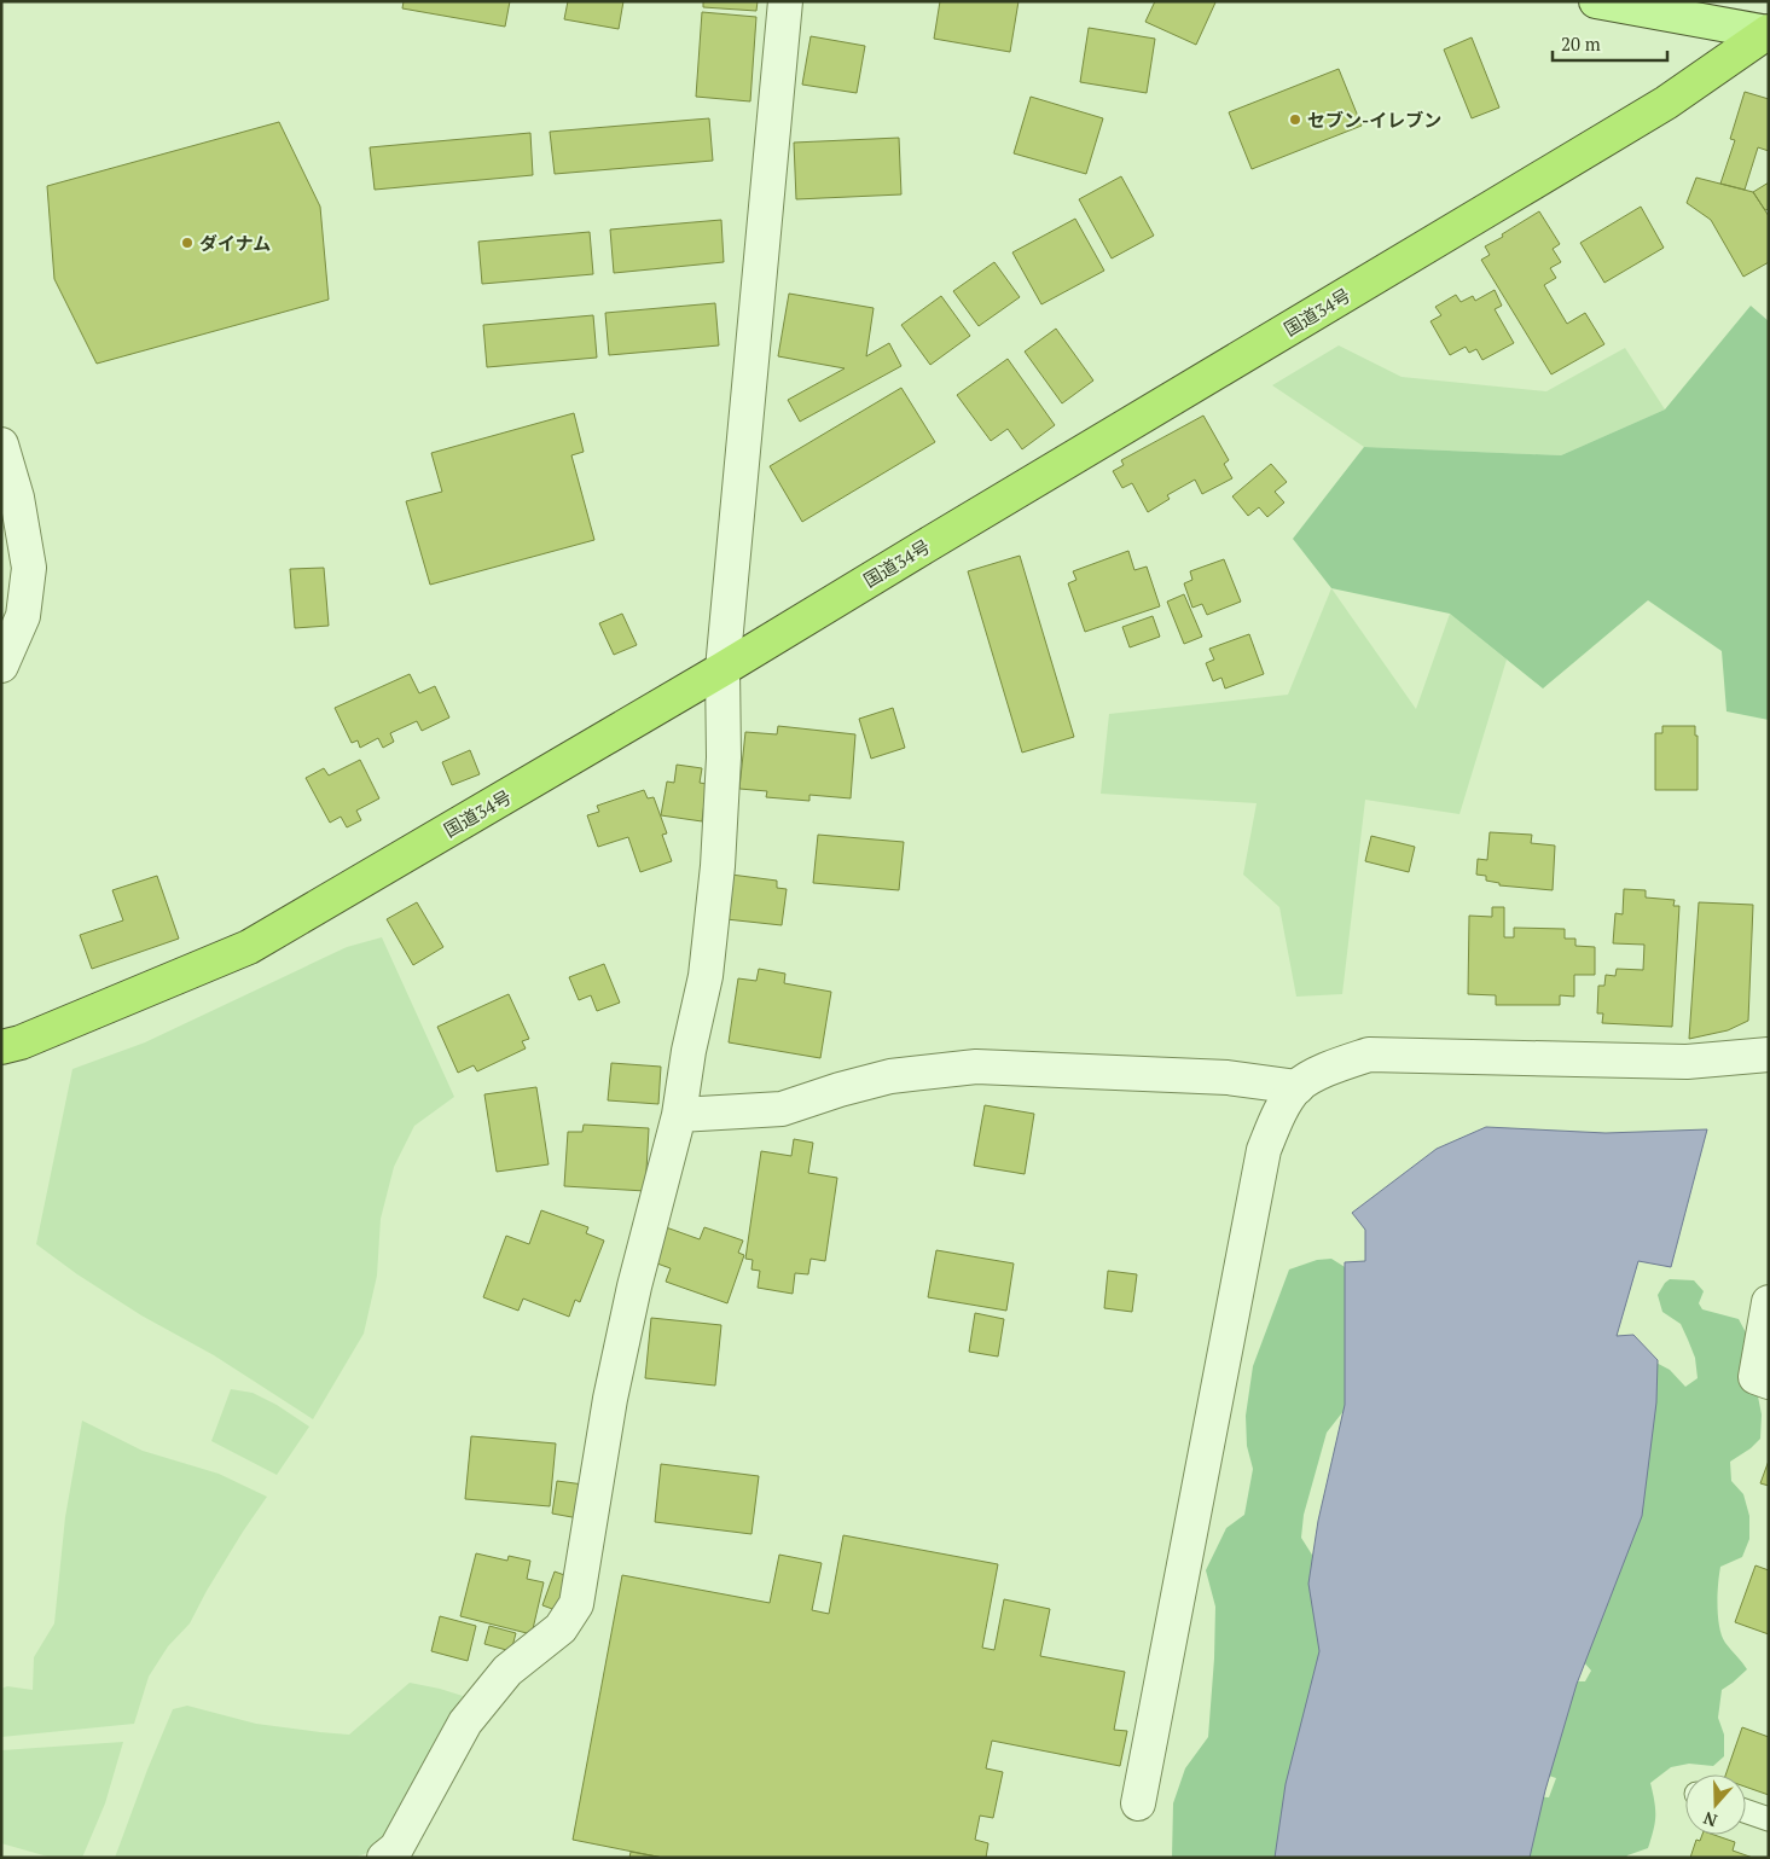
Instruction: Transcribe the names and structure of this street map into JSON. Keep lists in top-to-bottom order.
{
  "streets": {
    "highway": ["国道34号"]
  },
  "places": ["セブン-イレブン", "ダイナム"],
  "scale_bar": "20 m",
  "north": "bottom"
}
